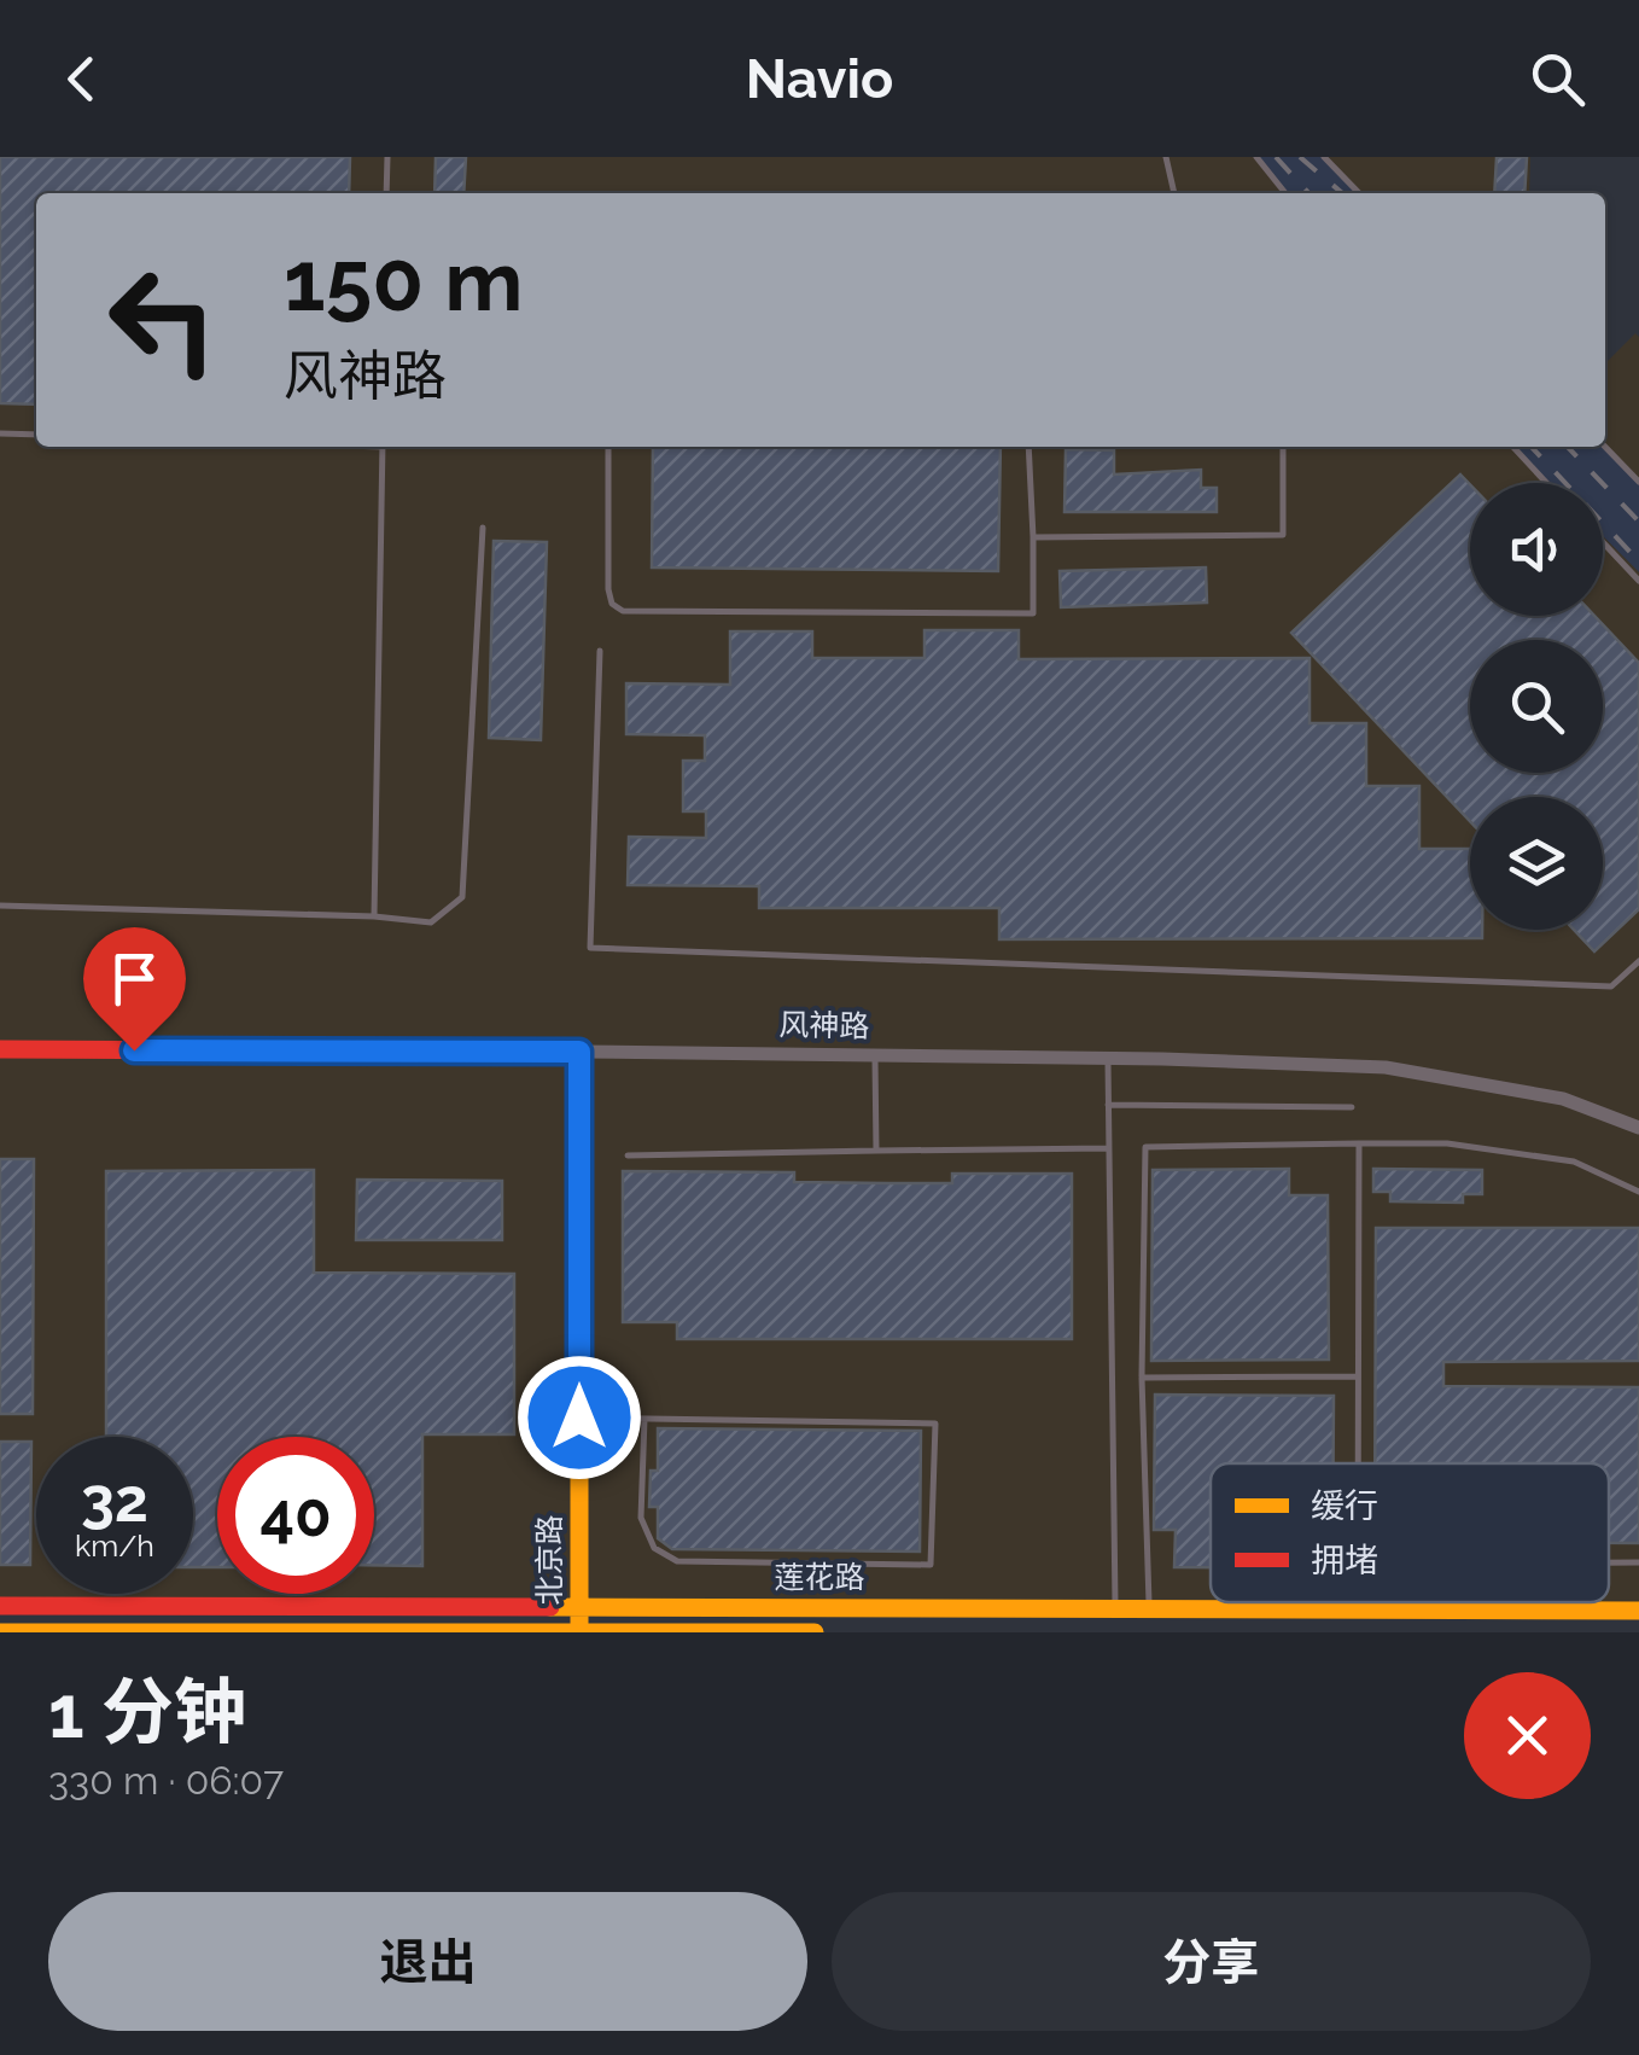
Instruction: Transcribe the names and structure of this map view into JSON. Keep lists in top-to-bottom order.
{
  "streets": {
    "street": ["风神路", "北京路", "莲花路"]
  },
  "crossings": [
    ["风神路", "北京路"],
    ["北京路", "莲花路"]
  ],
  "legend": ["缓行", "拥堵"],
  "page": {
    "header": "Navio",
    "turn": ["150 m", "风神路"],
    "speed": "32 km/h",
    "limit": "40",
    "heading": ["1 分钟", "330 m · 06:07"],
    "buttons": ["退出", "分享"]
  }
}
